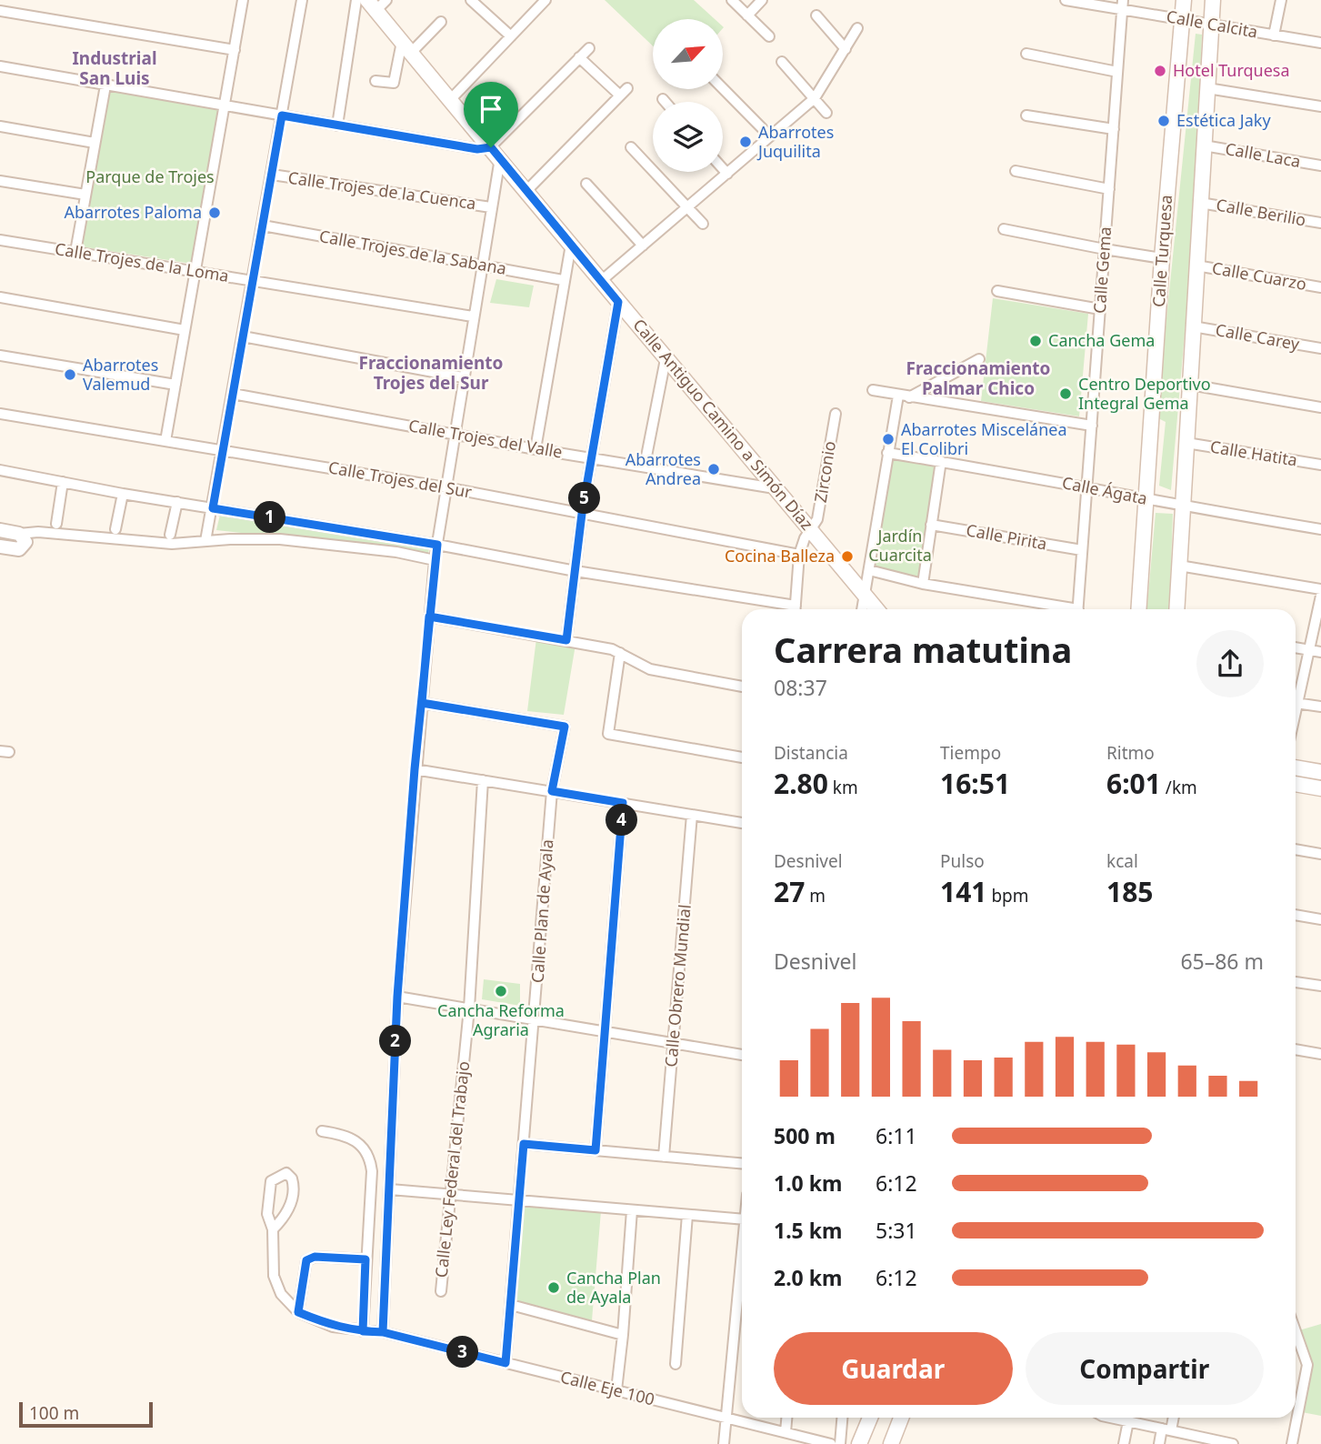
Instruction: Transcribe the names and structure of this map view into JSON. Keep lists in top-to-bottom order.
{
  "streets": {
    "main road": ["Calle Turquesa", "Calle Antiguo Camino a Simón Díaz"],
    "street": [
      "Calle Calcita",
      "Calle Laca",
      "Calle Trojes de la Cuenca",
      "Calle Berilio",
      "Calle Trojes de la Sabana",
      "Calle Trojes de la Loma",
      "Calle Gema",
      "Calle Cuarzo",
      "Calle Carey",
      "Calle Trojes del Valle",
      "Calle Hatita",
      "Zirconio",
      "Calle Trojes del Sur",
      "Calle Ágata",
      "Calle Pirita",
      "Calle Plan de Ayala",
      "Calle Obrero Mundial",
      "Calle Ley Federal del Trabajo",
      "Calle Eje 100"
    ]
  },
  "crossings": [
    ["Calle Calcita", "Calle Turquesa"],
    ["Calle Calcita", "Calle Gema"],
    ["Calle Turquesa", "Calle Ágata"],
    ["Calle Gema", "Calle Ágata"],
    ["Calle Gema", "Calle Pirita"],
    ["Calle Antiguo Camino a Simón Díaz", "Calle Trojes del Valle"],
    ["Calle Antiguo Camino a Simón Díaz", "Zirconio"],
    ["Zirconio", "Calle Trojes del Sur"],
    ["Calle Plan de Ayala", "Calle Eje 100"]
  ],
  "districts": ["Industrial San Luis", "Fraccionamiento Trojes del Sur", "Fraccionamiento Palmar Chico"],
  "parks": ["Parque de Trojes", "Jardín Cuarcita"],
  "places": [
    "Hotel Turquesa",
    "Estética Jaky",
    "Abarrotes Juquilita",
    "Abarrotes Paloma",
    "Cancha Gema",
    "Abarrotes Valemud",
    "Centro Deportivo Integral Gema",
    "Abarrotes Miscelánea El Colibri",
    "Abarrotes Andrea",
    "Cocina Balleza",
    "Cancha Reforma Agraria",
    "Cancha Plan de Ayala"
  ],
  "scale_bar": "100 m",
  "north": "top right",
  "page": {
    "pins": [
      "5",
      "1",
      "4",
      "2",
      "3"
    ],
    "heading": ["Carrera matutina", "08:37"],
    "stats": [
      ["Distancia", "2.80 km"],
      ["Tiempo", "16:51"],
      ["Ritmo", "6:01 /km"],
      ["Desnivel", "27 m"],
      ["Pulso", "141 bpm"],
      ["kcal", "185"]
    ],
    "chart": ["Desnivel", "65–86 m"],
    "list": [
      {
        "name": "500 m",
        "note": "6:11"
      },
      {
        "name": "1.0 km",
        "note": "6:12"
      },
      {
        "name": "1.5 km",
        "note": "5:31"
      },
      {
        "name": "2.0 km",
        "note": "6:12"
      }
    ],
    "buttons": ["Guardar", "Compartir"],
    "scale": "100 m"
  }
}
